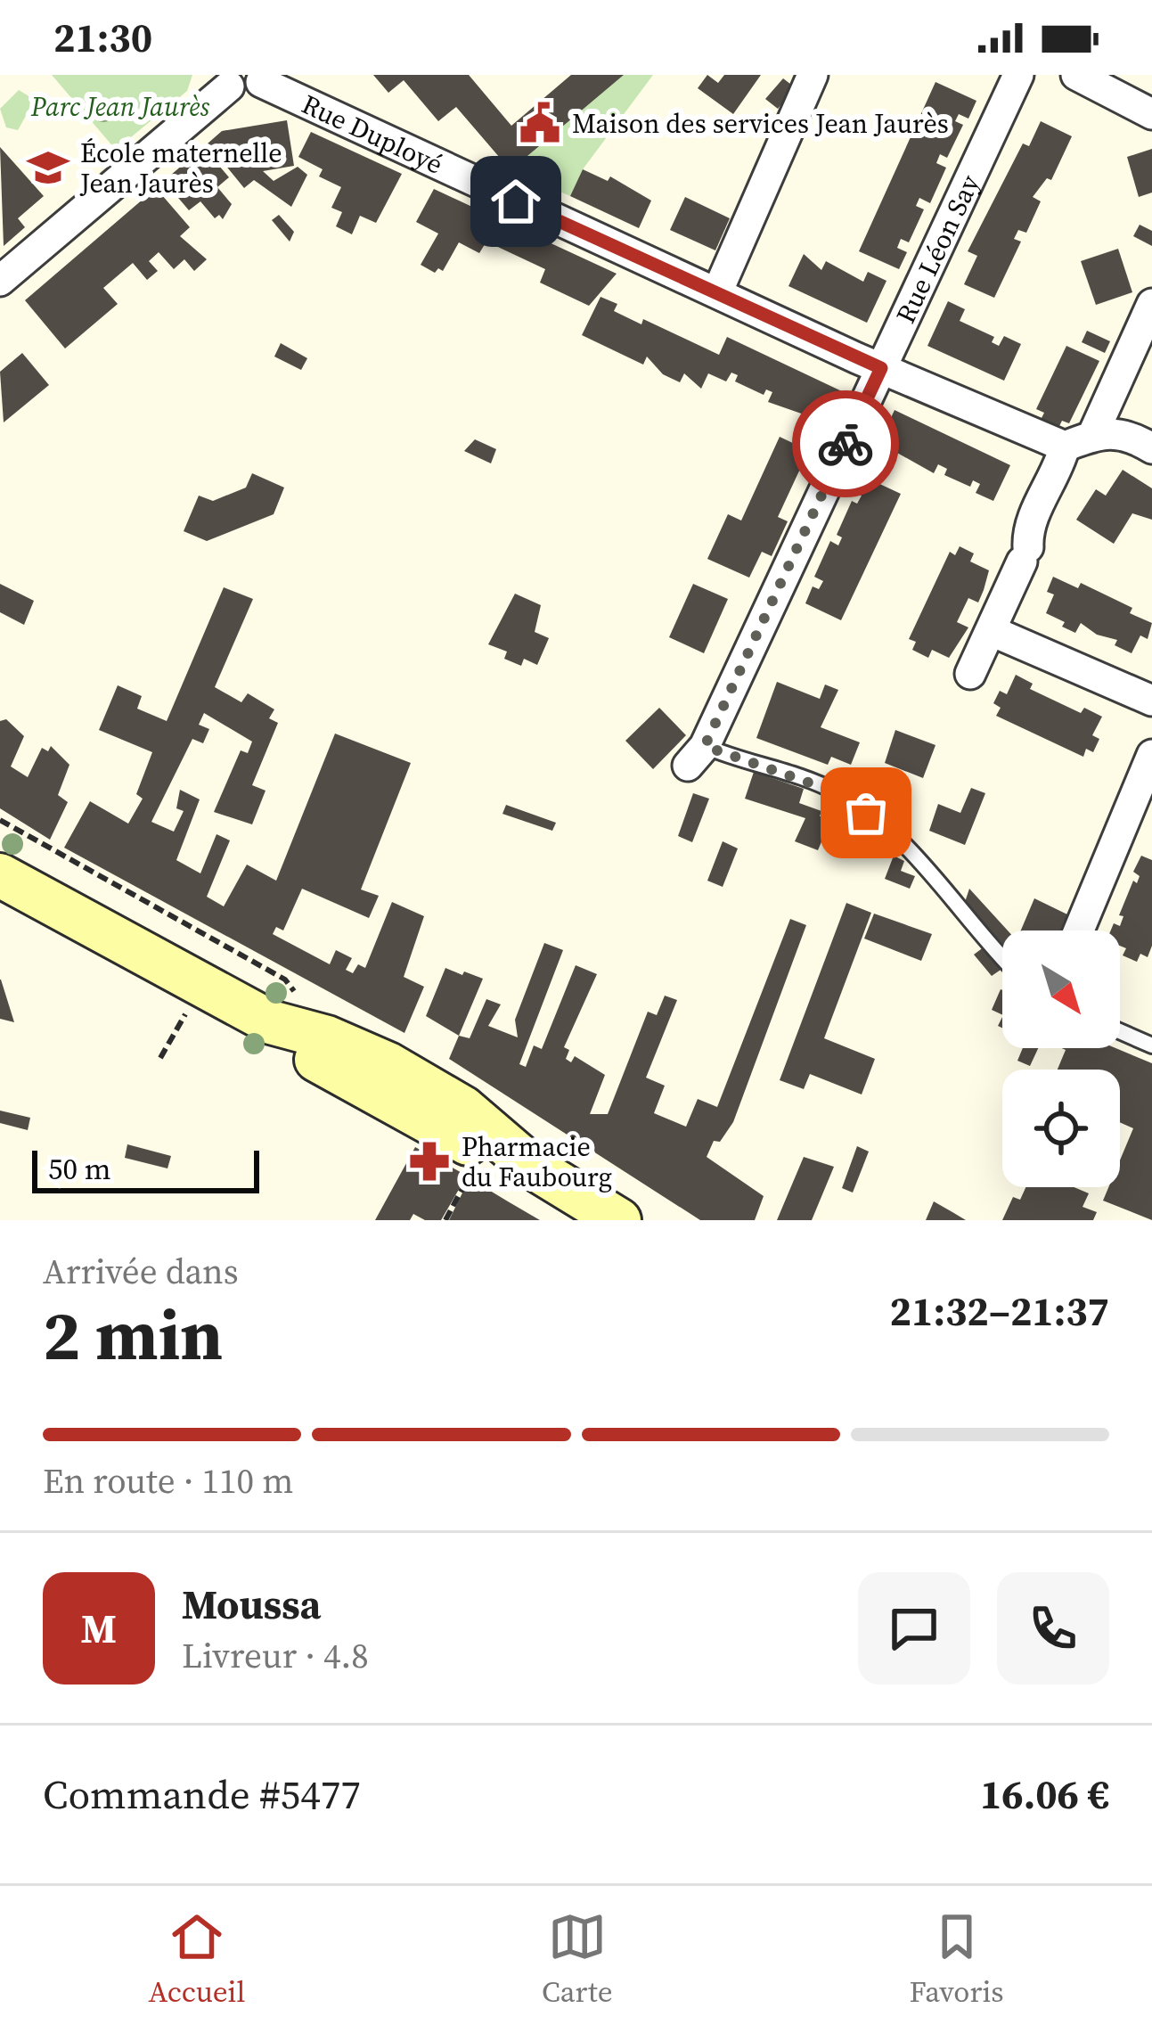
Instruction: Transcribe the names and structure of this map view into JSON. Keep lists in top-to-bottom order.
{
  "streets": {
    "street": ["Rue Duployé", "Rue Léon Say"]
  },
  "crossings": [
    ["Rue Duployé", "Rue Léon Say"]
  ],
  "parks": ["Parc Jean Jaurès"],
  "places": {
    "public building": ["Maison des services Jean Jaurès"],
    "school or university": ["École maternelle Jean Jaurès"],
    "pharmacy": ["Pharmacie du Faubourg"]
  },
  "scale_bar": "50 m",
  "north": "bottom right",
  "page": {
    "status": "21:30",
    "scale": "50 m",
    "heading": ["2 min", "Arrivée dans", "21:32–21:37"],
    "panel": [
      "Moussa",
      "Livreur · 4.8",
      "Commande #5477",
      "16.06 €"
    ],
    "bar": "En route · 110 m",
    "round": "M",
    "tabs": ["Accueil", "Carte", "Favoris"]
  }
}
